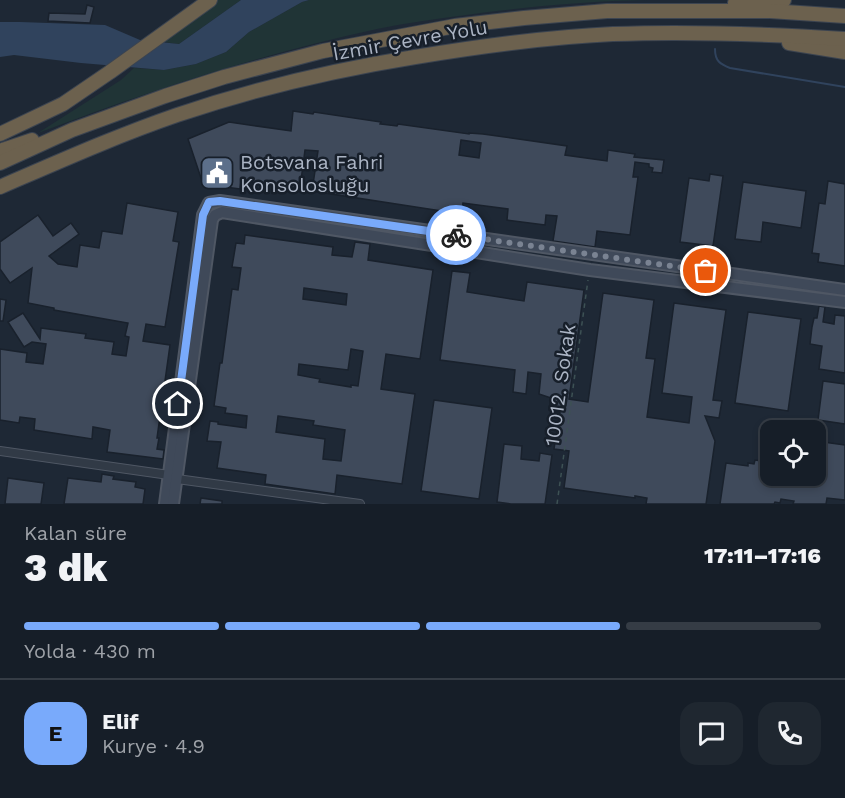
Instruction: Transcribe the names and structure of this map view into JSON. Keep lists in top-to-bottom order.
{
  "streets": {
    "highway": ["İzmir Çevre Yolu"],
    "path": ["10012. Sokak"]
  },
  "places": {
    "public building": ["Botsvana Fahri Konsolosluğu"]
  },
  "page": {
    "heading": ["3 dk", "Kalan süre", "17:11–17:16"],
    "panel": ["Elif", "Kurye · 4.9"],
    "bar": "Yolda · 430 m",
    "round": "E"
  }
}
